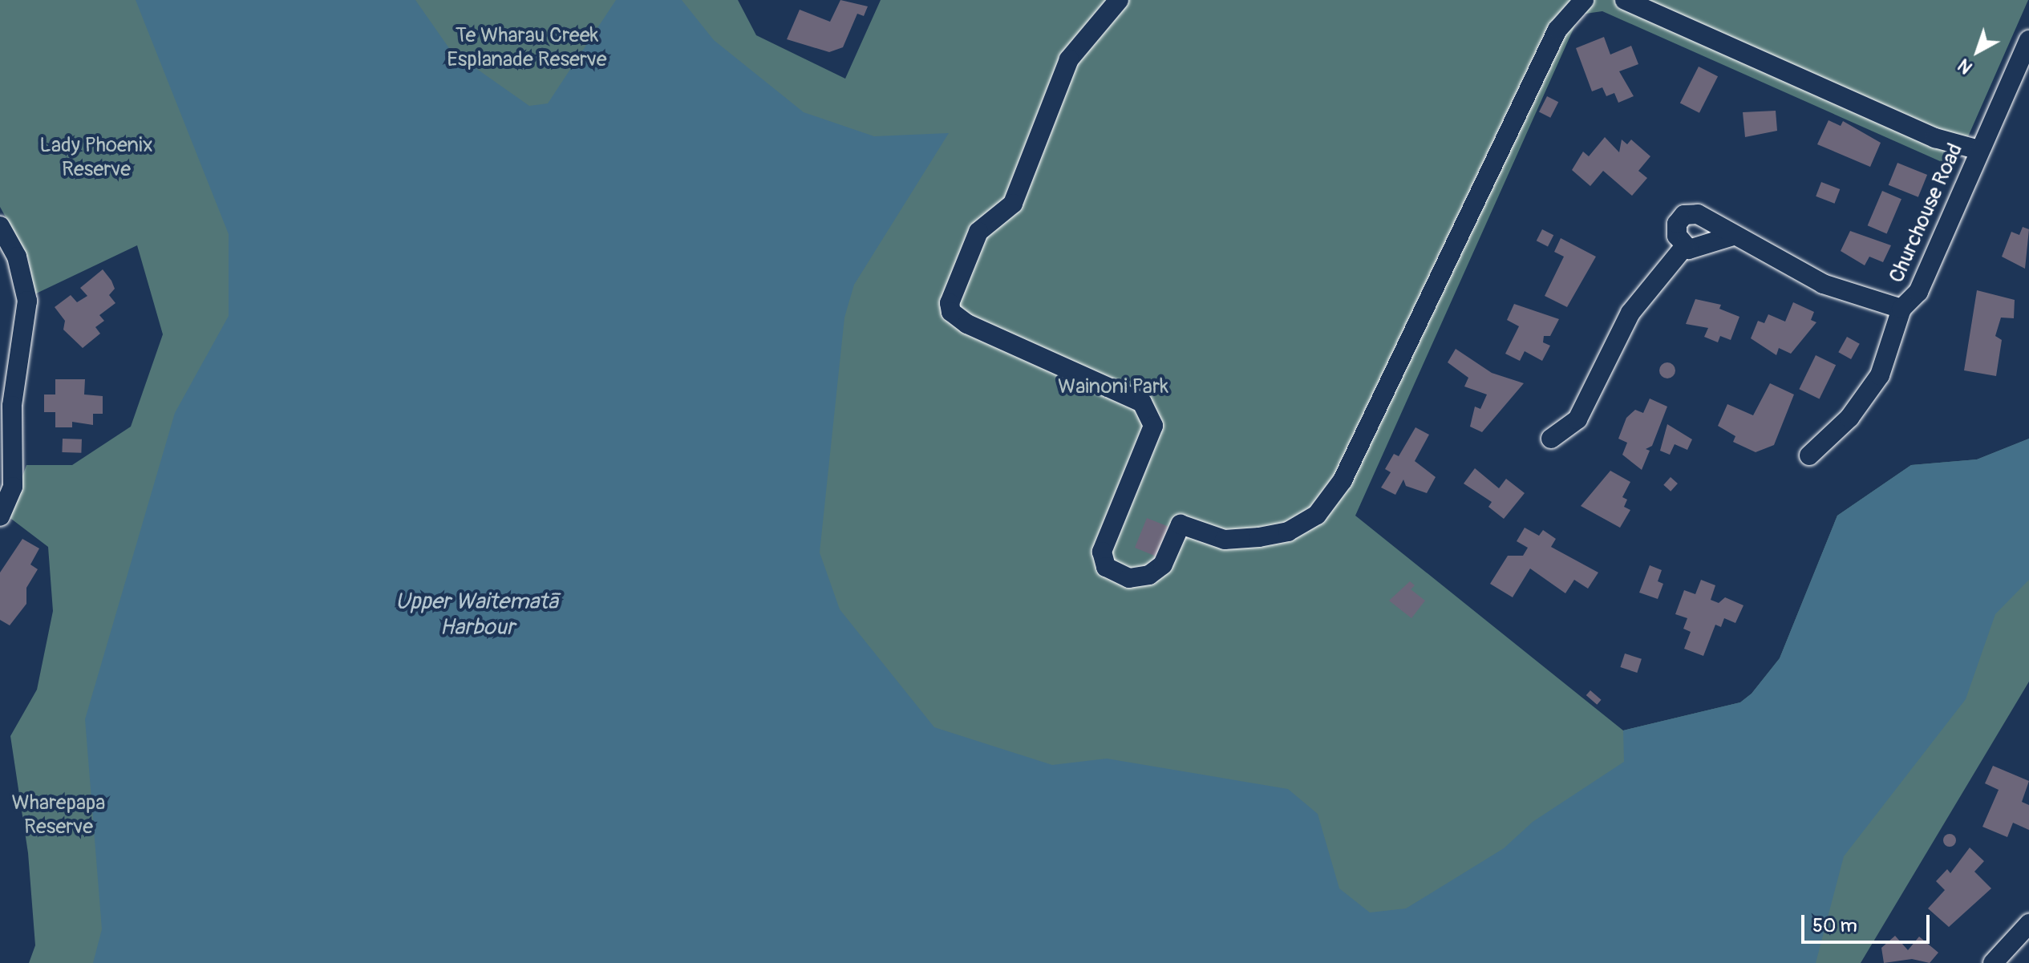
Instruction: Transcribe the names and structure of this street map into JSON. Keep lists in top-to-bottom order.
{
  "streets": {
    "street": ["Churchouse Road"]
  },
  "water": ["Upper Waitematā Harbour"],
  "parks": [
    "Te Wharau Creek Esplanade Reserve",
    "Lady Phoenix Reserve",
    "Wainoni Park",
    "Wharepapa Reserve"
  ],
  "scale_bar": "50 m",
  "north": "bottom left"
}
